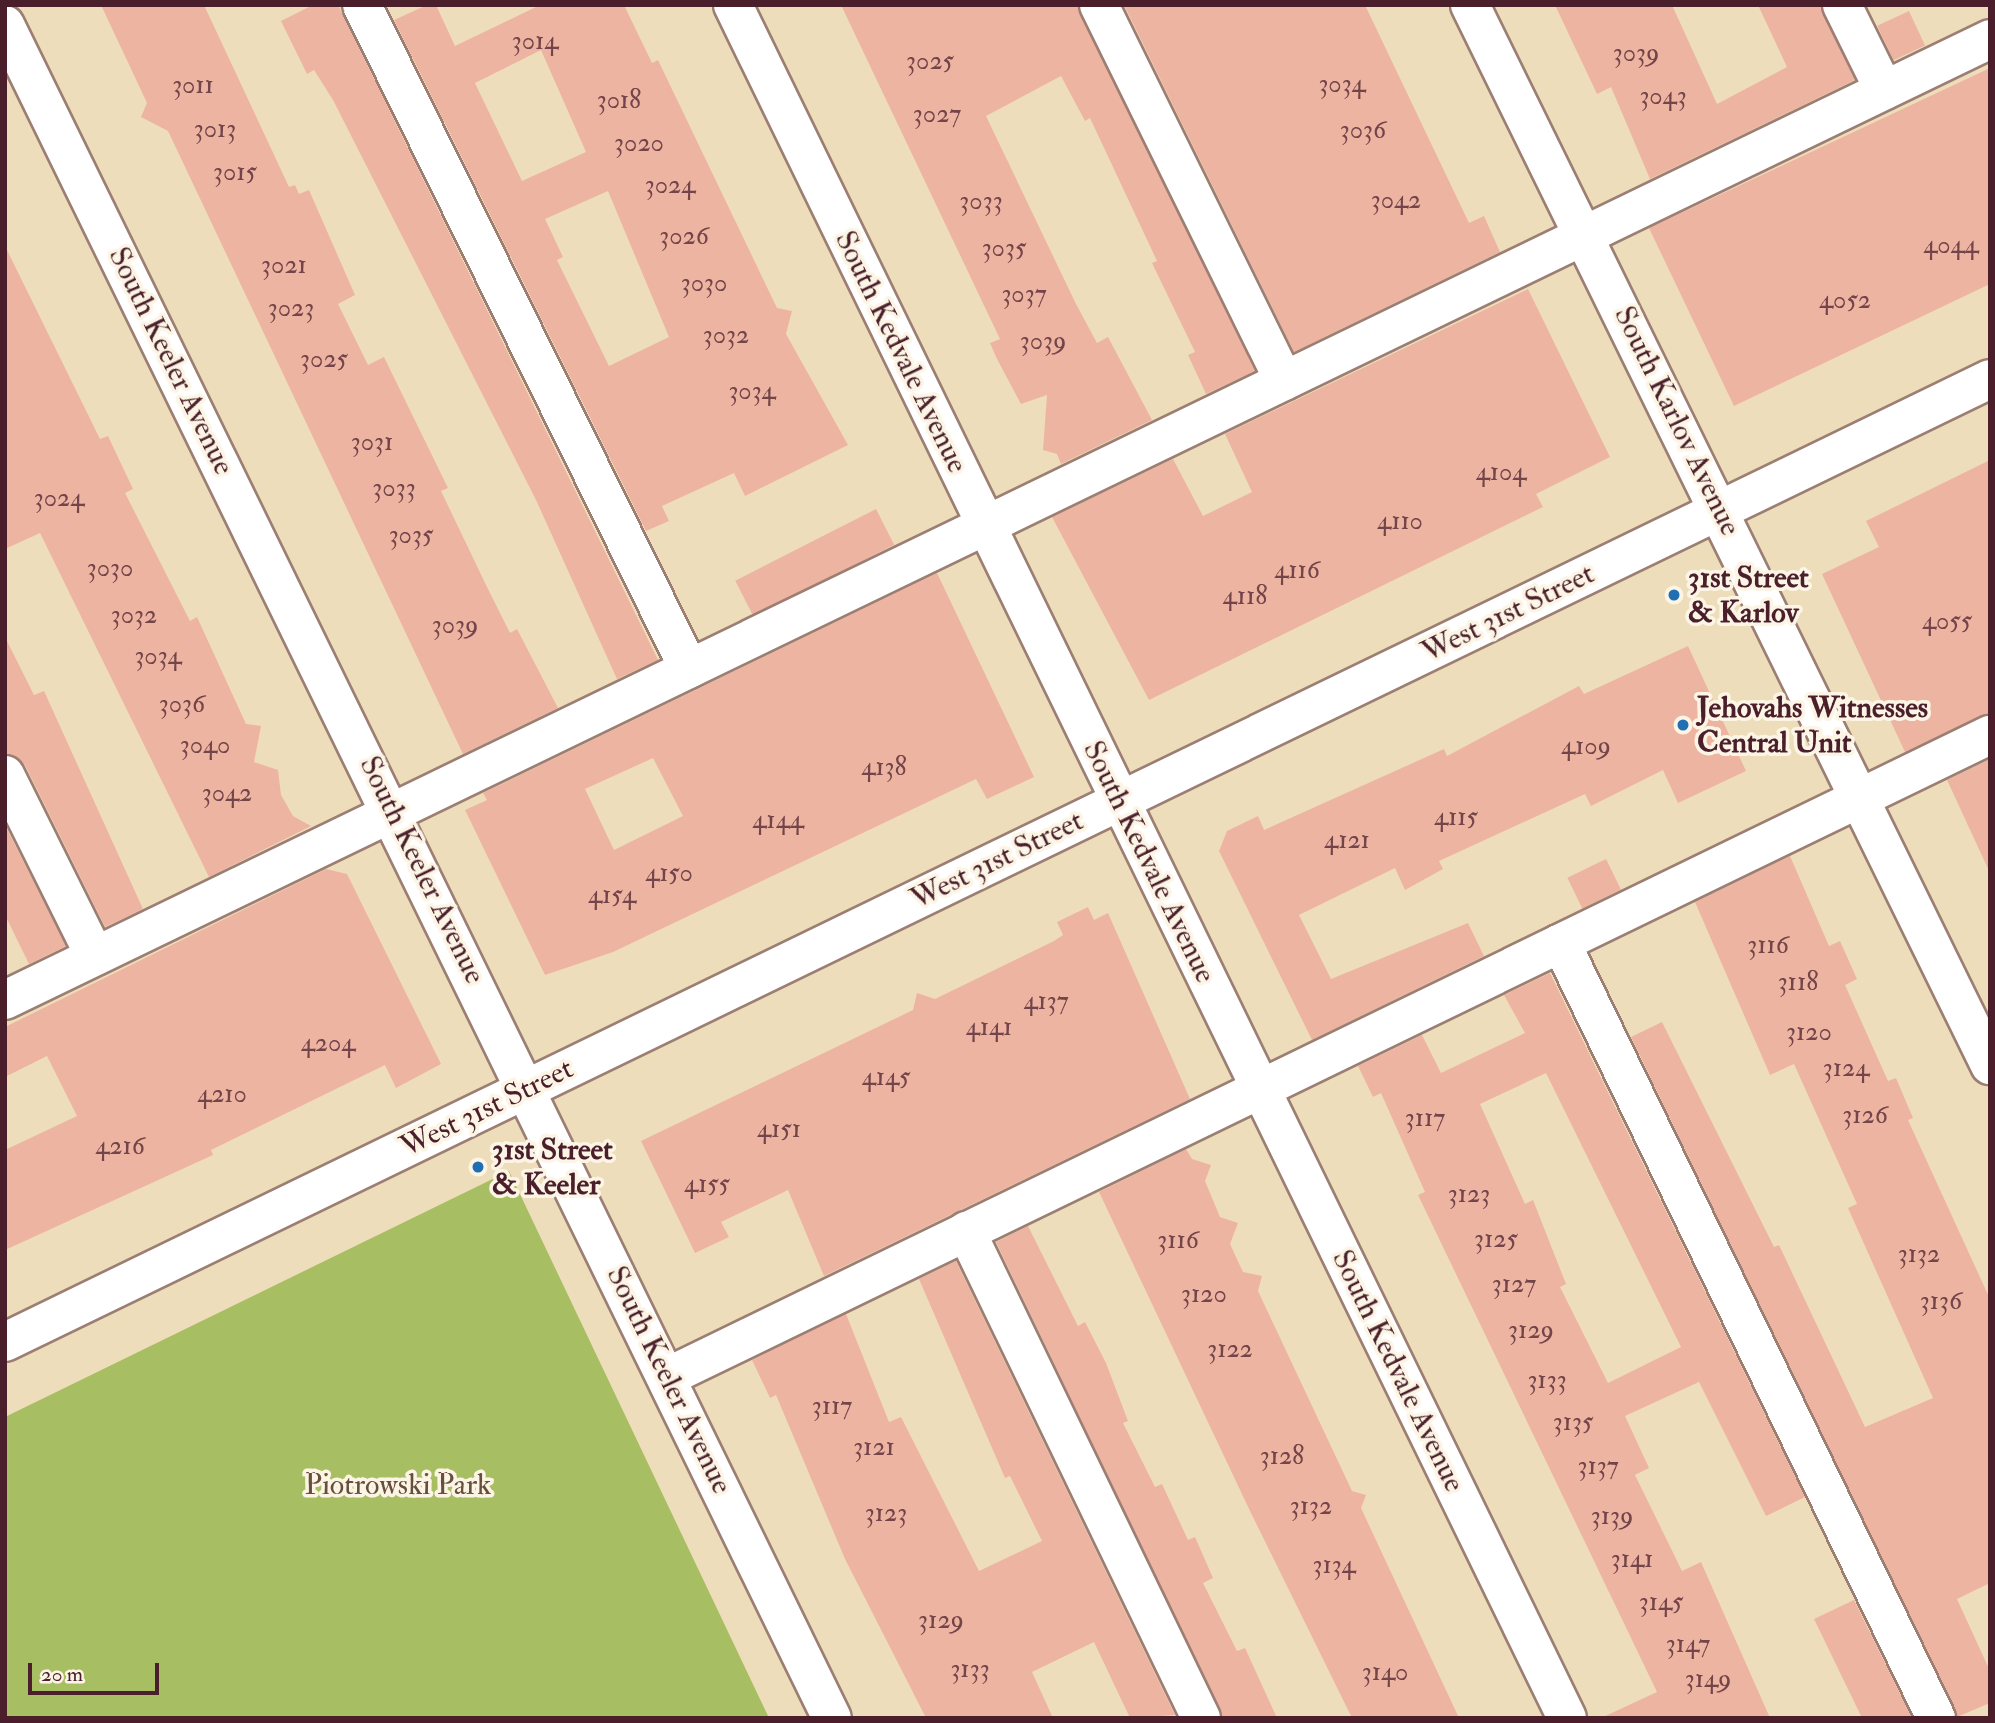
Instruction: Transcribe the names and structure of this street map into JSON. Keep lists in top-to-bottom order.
{
  "streets": {
    "street": [
      "South Kedvale Avenue",
      "South Keeler Avenue",
      "South Karlov Avenue",
      "West 31st Street"
    ]
  },
  "crossings": [
    ["South Kedvale Avenue", "West 31st Street"],
    ["South Keeler Avenue", "West 31st Street"],
    ["South Karlov Avenue", "West 31st Street"]
  ],
  "parks": ["Piotrowski Park"],
  "places": ["31st Street & Karlov", "Jehovahs Witnesses Central Unit", "31st Street & Keeler"],
  "house_numbers": [
    "3014",
    "3039",
    "3025",
    "3034",
    "3011",
    "3043",
    "3018",
    "3027",
    "3013",
    "3036",
    "3020",
    "3015",
    "3024",
    "3042",
    "3033",
    "3026",
    "4044",
    "3035",
    "3021",
    "3030",
    "3037",
    "4052",
    "3023",
    "3032",
    "3039",
    "3025",
    "3034",
    "3031",
    "4104",
    "3033",
    "3024",
    "4110",
    "3035",
    "3030",
    "4116",
    "4118",
    "3032",
    "4055",
    "3039",
    "3034",
    "3036",
    "3040",
    "4109",
    "4138",
    "3042",
    "4115",
    "4144",
    "4121",
    "4150",
    "4154",
    "3116",
    "3118",
    "4137",
    "4141",
    "3120",
    "4204",
    "3124",
    "4145",
    "4210",
    "3126",
    "3117",
    "4151",
    "4216",
    "4155",
    "3123",
    "3125",
    "3116",
    "3132",
    "3127",
    "3120",
    "3136",
    "3129",
    "3122",
    "3133",
    "3117",
    "3135",
    "3121",
    "3128",
    "3137",
    "3132",
    "3123",
    "3139",
    "3141",
    "3134",
    "3145",
    "3129",
    "3147",
    "3133",
    "3140",
    "3149"
  ],
  "scale_bar": "20 m"
}
